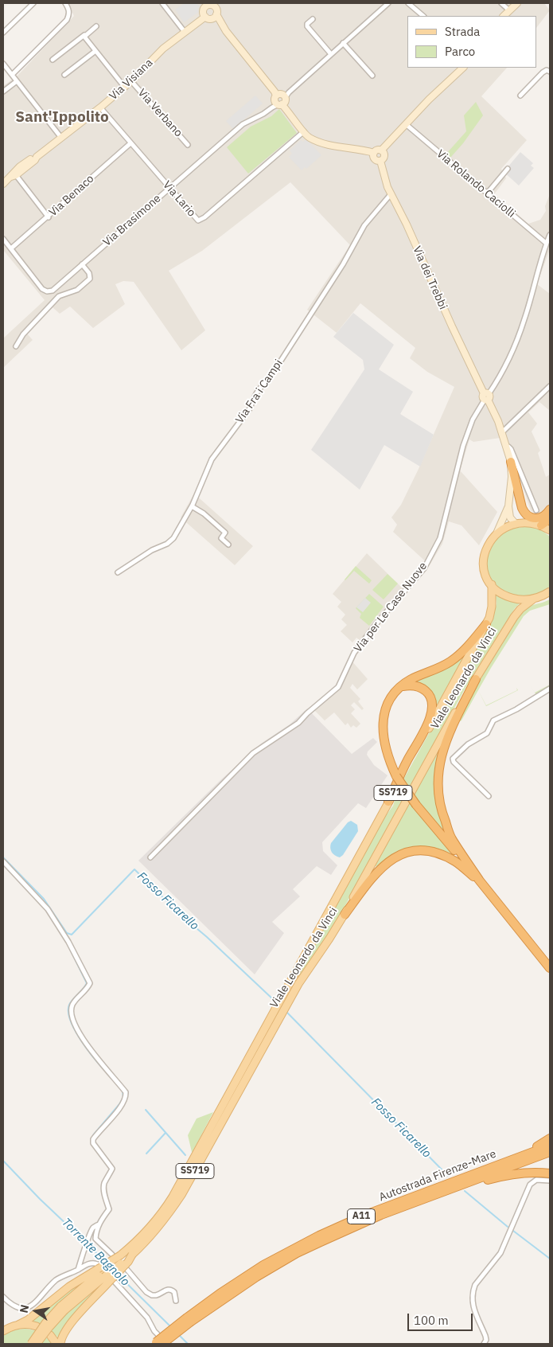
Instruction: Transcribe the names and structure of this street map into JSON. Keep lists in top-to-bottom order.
{
  "streets": {
    "highway": ["Autostrada Firenze-Mare", "A11"],
    "main road": ["Viale Leonardo da Vinci", "SS719"],
    "street": [
      "Via Visiana",
      "Via Verbano",
      "Via Rolando Caciolli",
      "Via Benaco",
      "Via Lario",
      "Via Brasimone",
      "Via dei Trebbi",
      "Via Fra i Campi",
      "Via per Le Case Nuove"
    ]
  },
  "crossings": [
    ["Via Visiana", "Via Verbano"],
    ["Via Visiana", "Via Lario"],
    ["Via Rolando Caciolli", "Via per Le Case Nuove"],
    ["Via Benaco", "Via Lario"],
    ["Via Benaco", "Via Brasimone"],
    ["Via Lario", "Via Brasimone"],
    ["Via dei Trebbi", "Via Fra i Campi"],
    ["Via dei Trebbi", "Via per Le Case Nuove"]
  ],
  "districts": ["Sant'Ippolito"],
  "water": ["Fosso Ficarello", "Torrente Bagnolo"],
  "legend": ["Strada", "Parco"],
  "scale_bar": "100 m",
  "north": "left"
}
